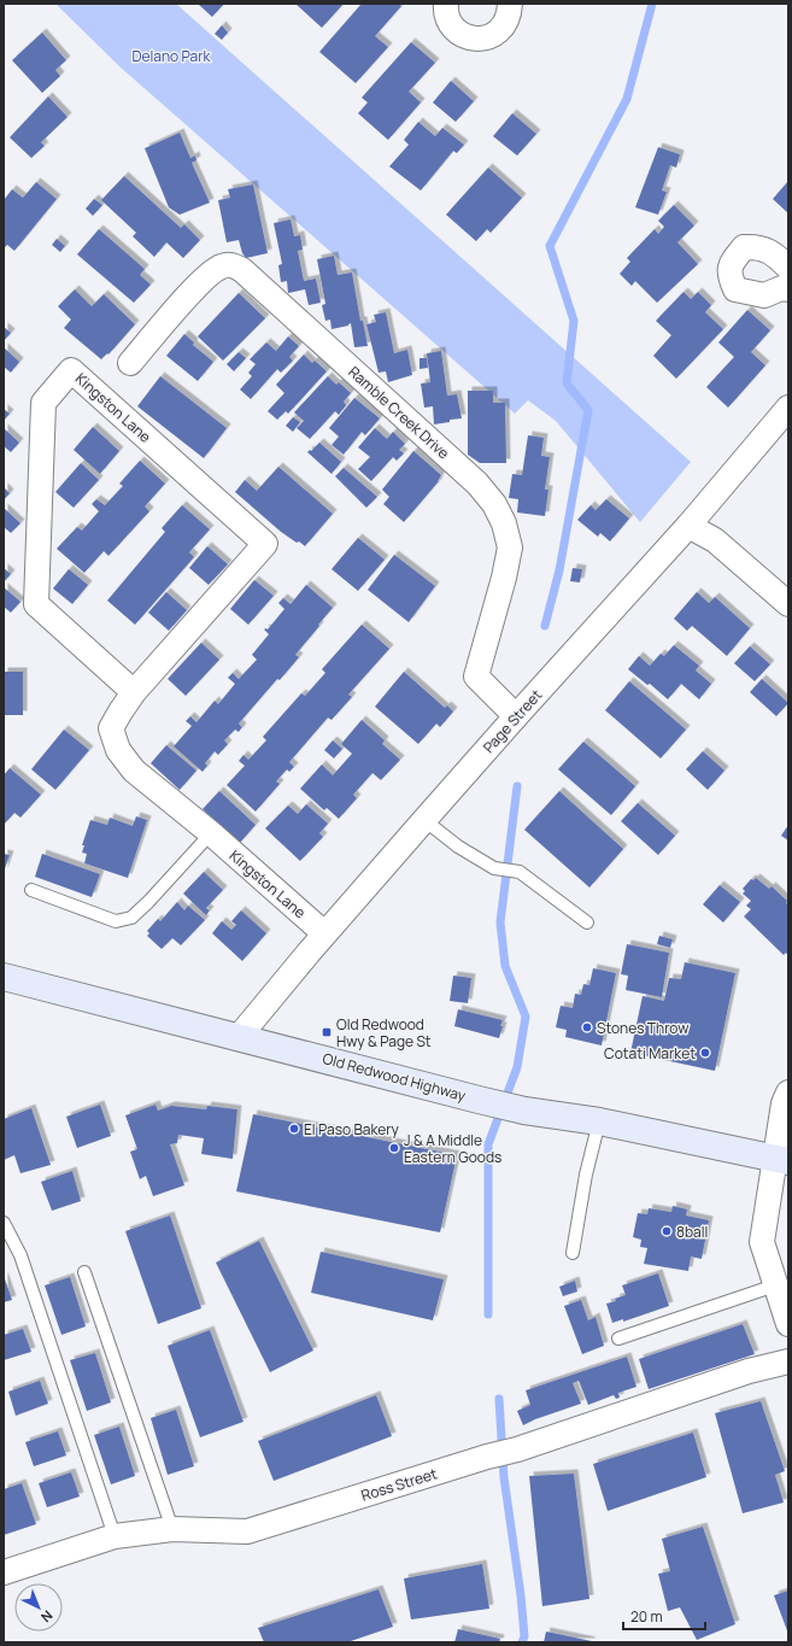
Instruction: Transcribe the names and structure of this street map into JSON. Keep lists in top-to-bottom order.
{
  "streets": {
    "main road": ["Old Redwood Highway"],
    "street": [
      "Kingston Lane",
      "Ramble Creek Drive",
      "Page Street",
      "Ross Street"
    ]
  },
  "crossings": [
    ["Kingston Lane", "Page Street"],
    ["Ramble Creek Drive", "Page Street"],
    ["Page Street", "Old Redwood Highway"]
  ],
  "parks": ["Delano Park"],
  "places": {
    "other": [
      "Stones Throw",
      "Cotati Market",
      "El Paso Bakery",
      "J & A Middle Eastern Goods",
      "8ball"
    ],
    "transit": ["Old Redwood Hwy & Page St"]
  },
  "scale_bar": "20 m",
  "north": "bottom right"
}
